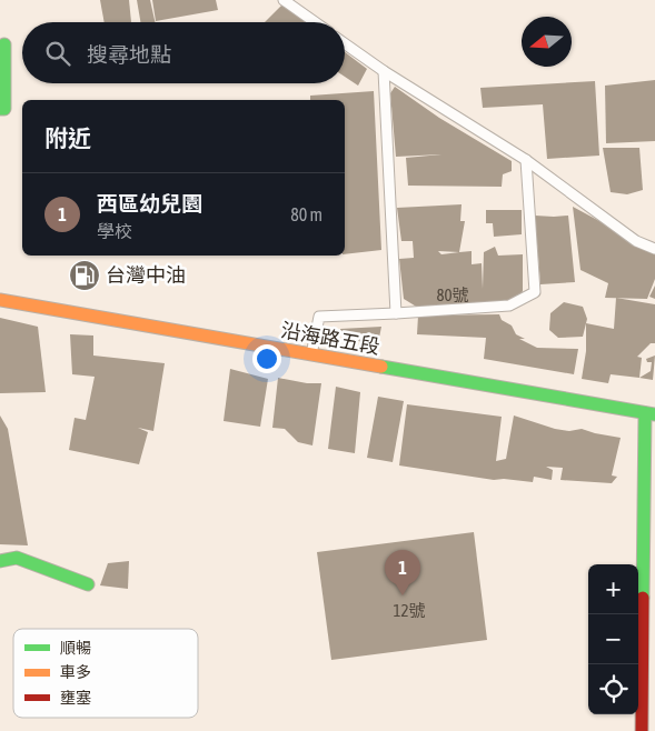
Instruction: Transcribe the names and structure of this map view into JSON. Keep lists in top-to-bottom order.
{
  "streets": {
    "street": ["沿海路五段"]
  },
  "places": {
    "fuel station": ["台灣中油"]
  },
  "house_numbers": ["80號", "12號"],
  "legend": ["順暢", "車多", "壅塞"],
  "north": "left",
  "page": {
    "search": "搜尋地點",
    "heading": "附近",
    "list": [
      {
        "mark": "1",
        "name": "西區幼兒園",
        "note": "學校",
        "value": "80 m"
      }
    ],
    "pins": "1",
    "map_buttons": ["+", "−"]
  }
}
